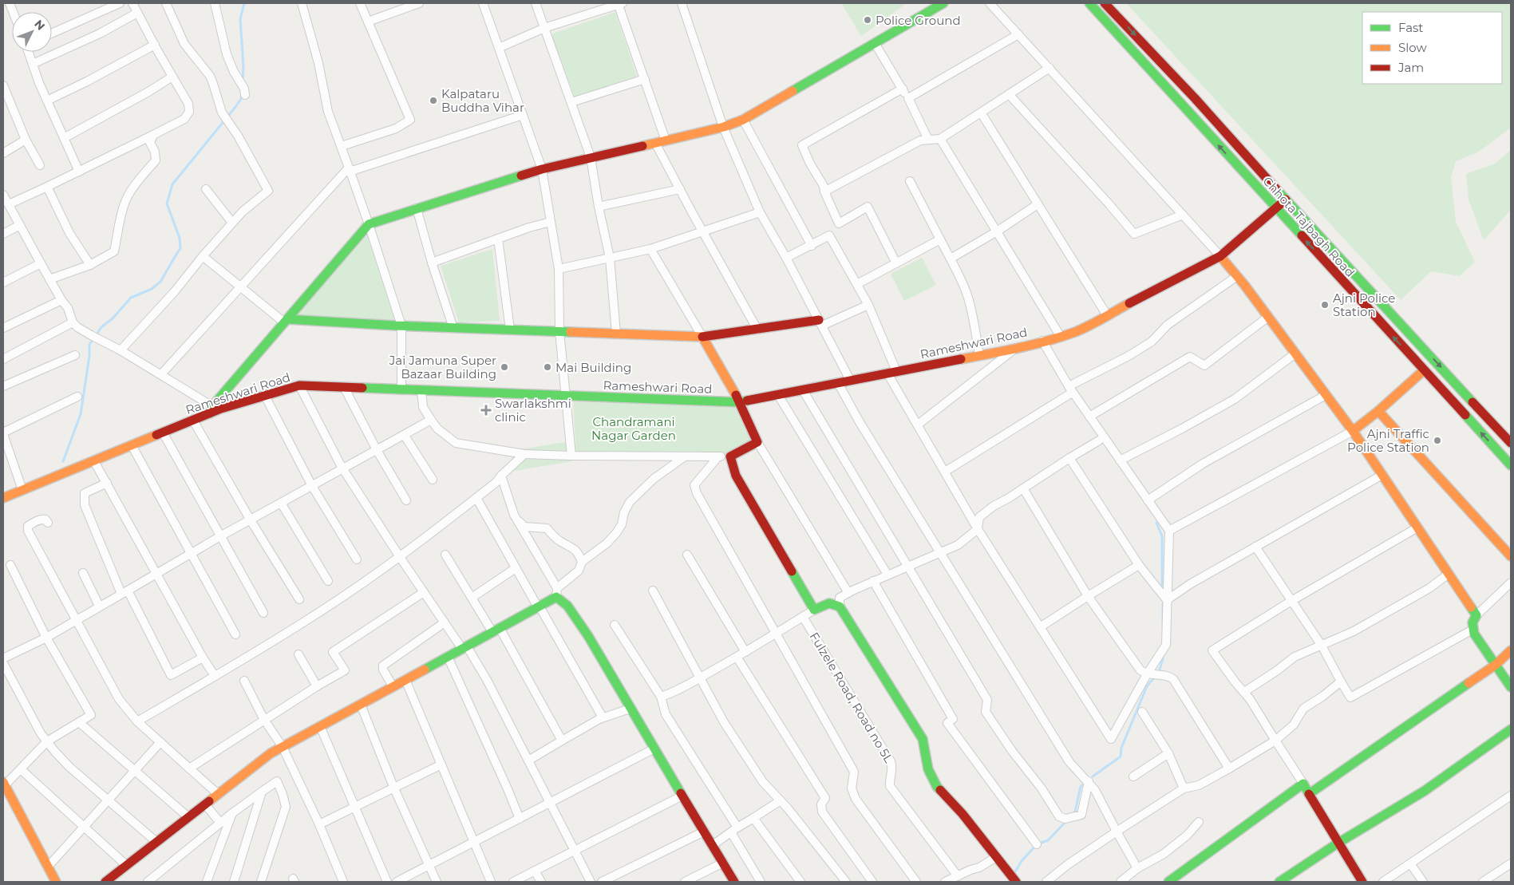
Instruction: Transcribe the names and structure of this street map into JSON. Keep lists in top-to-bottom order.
{
  "streets": {
    "street": ["Chhota Tajbagh Road", "Rameshwari Road", "Fulzele Road, Road no 5L"]
  },
  "crossings": [
    ["Chhota Tajbagh Road", "Rameshwari Road"]
  ],
  "parks": ["Chandramani Nagar Garden"],
  "places": {
    "other": [
      "Police Ground",
      "Kalpataru Buddha Vihar",
      "Ajni Police Station",
      "Jai Jamuna Super Bazaar Building",
      "Mai Building",
      "Ajni Traffic Police Station"
    ],
    "health": ["Swarlakshmi clinic"]
  },
  "legend": ["Fast", "Slow", "Jam"],
  "north": "top right"
}
